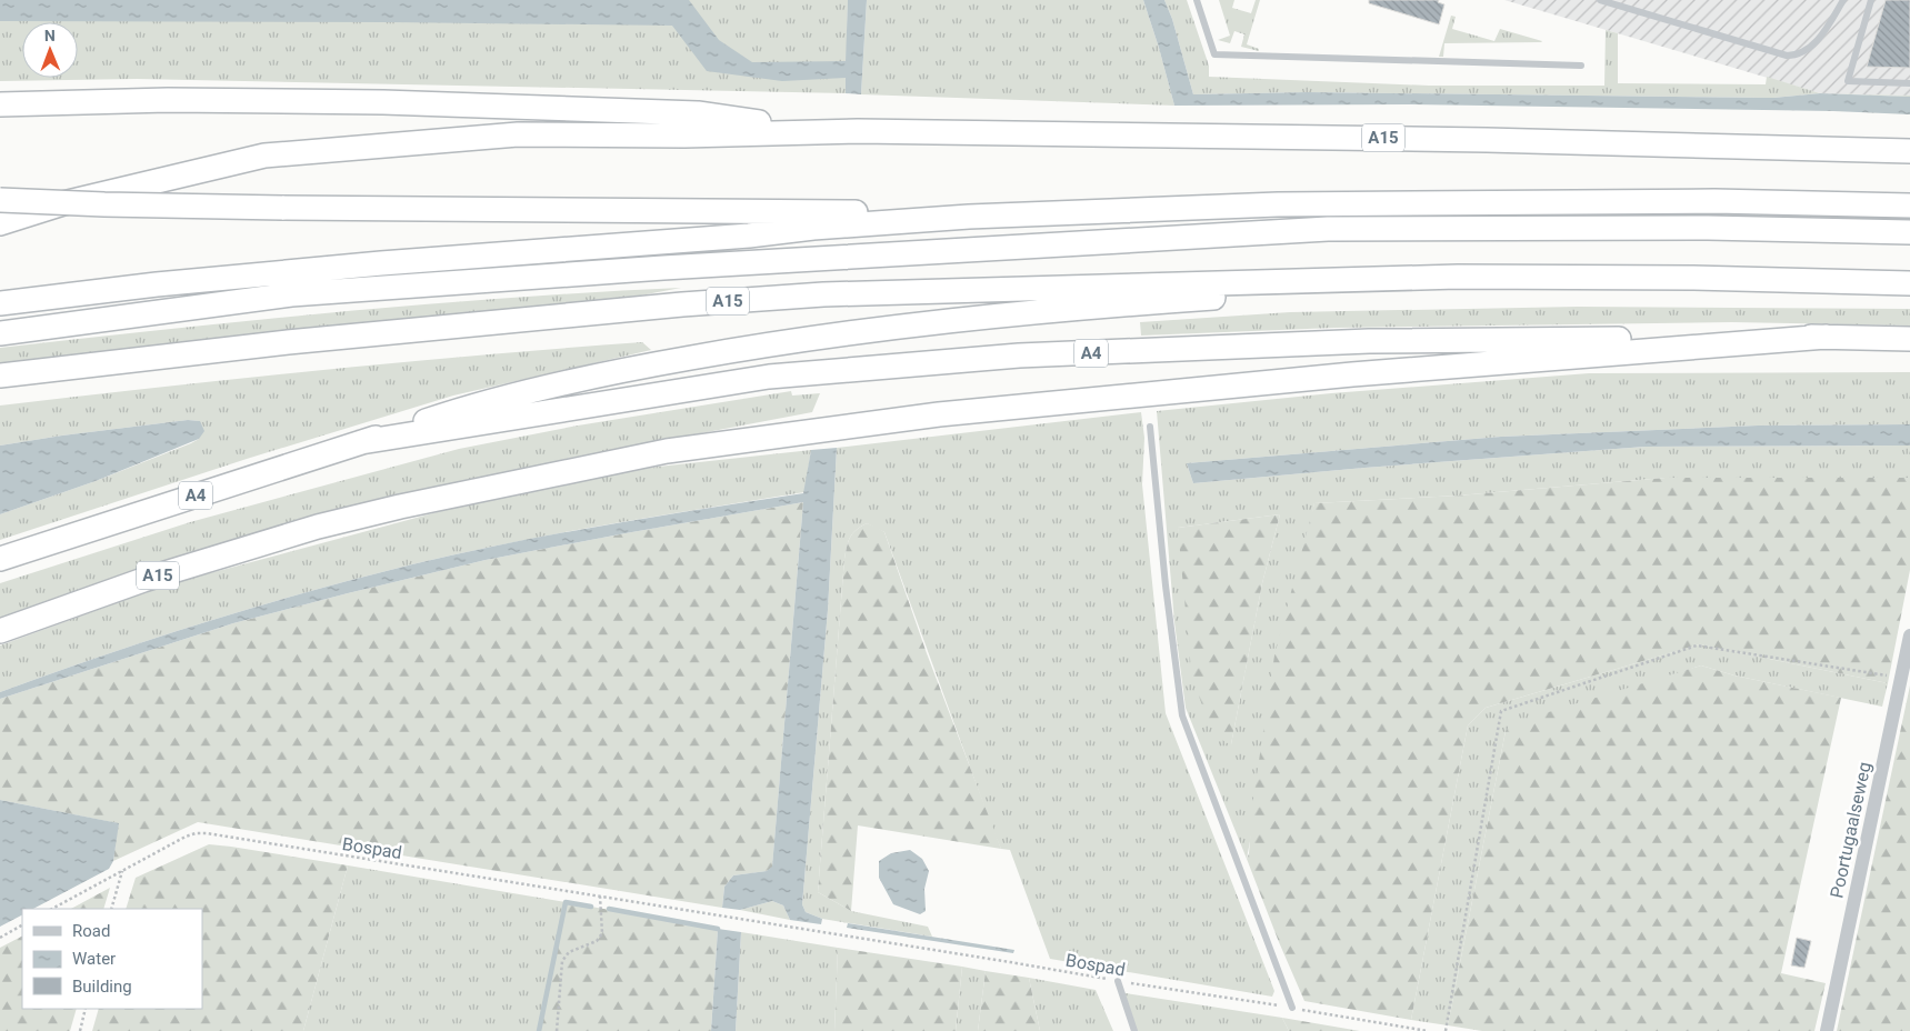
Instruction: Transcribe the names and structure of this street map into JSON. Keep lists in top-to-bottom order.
{
  "streets": {
    "highway": ["A15", "A4"],
    "street": ["Poortugaalseweg"],
    "path": ["Bospad"]
  },
  "crossings": [
    ["A15", "A4"]
  ],
  "legend": ["Road", "Water", "Building"],
  "north": "top"
}
